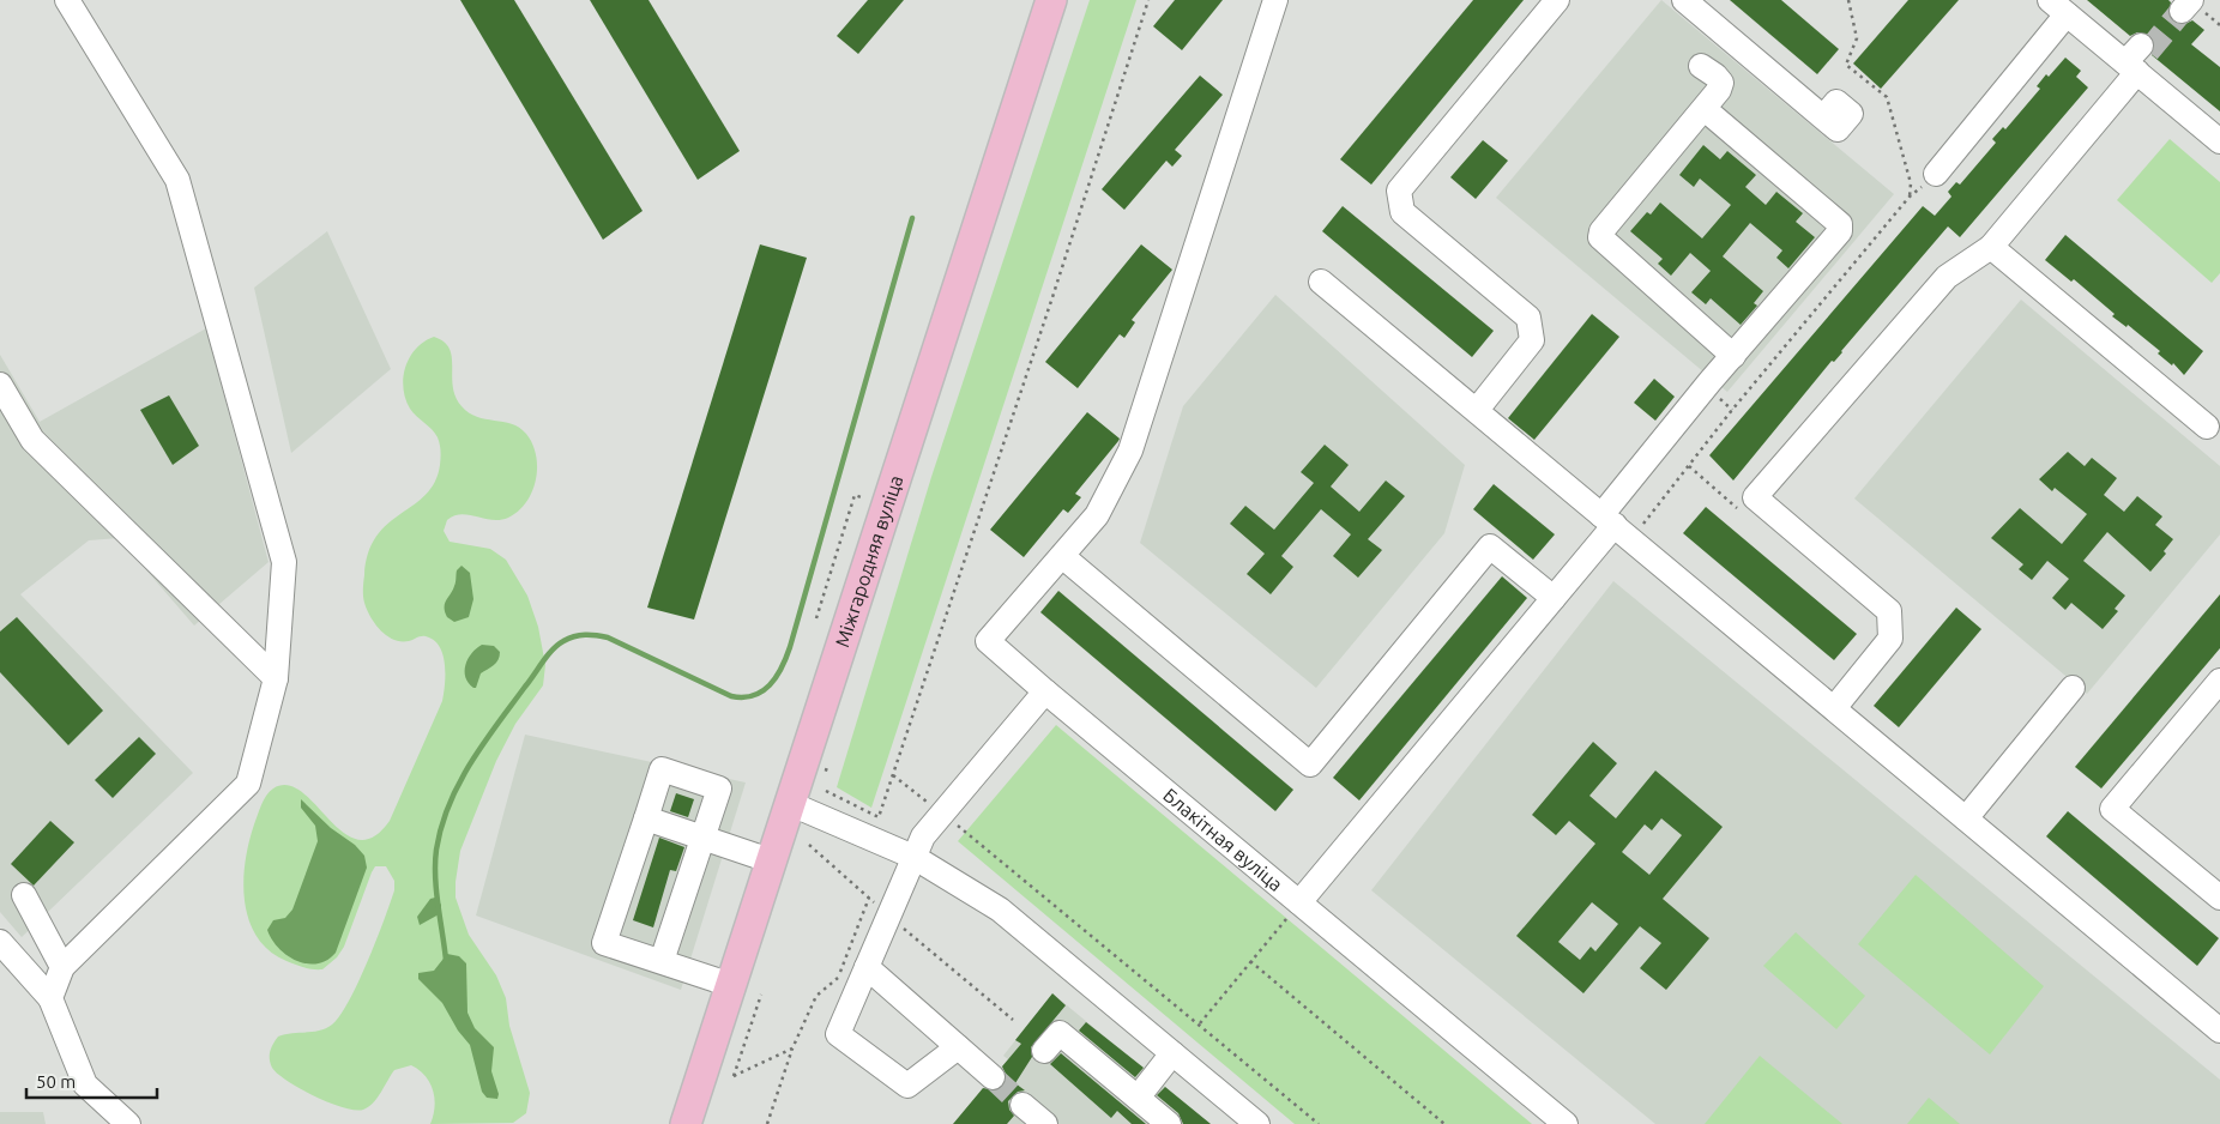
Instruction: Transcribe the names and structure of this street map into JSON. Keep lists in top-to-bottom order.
{
  "streets": {
    "main road": ["Міжгародняя вуліца"],
    "street": ["Блакітная вуліца"]
  },
  "scale_bar": "50 m"
}
